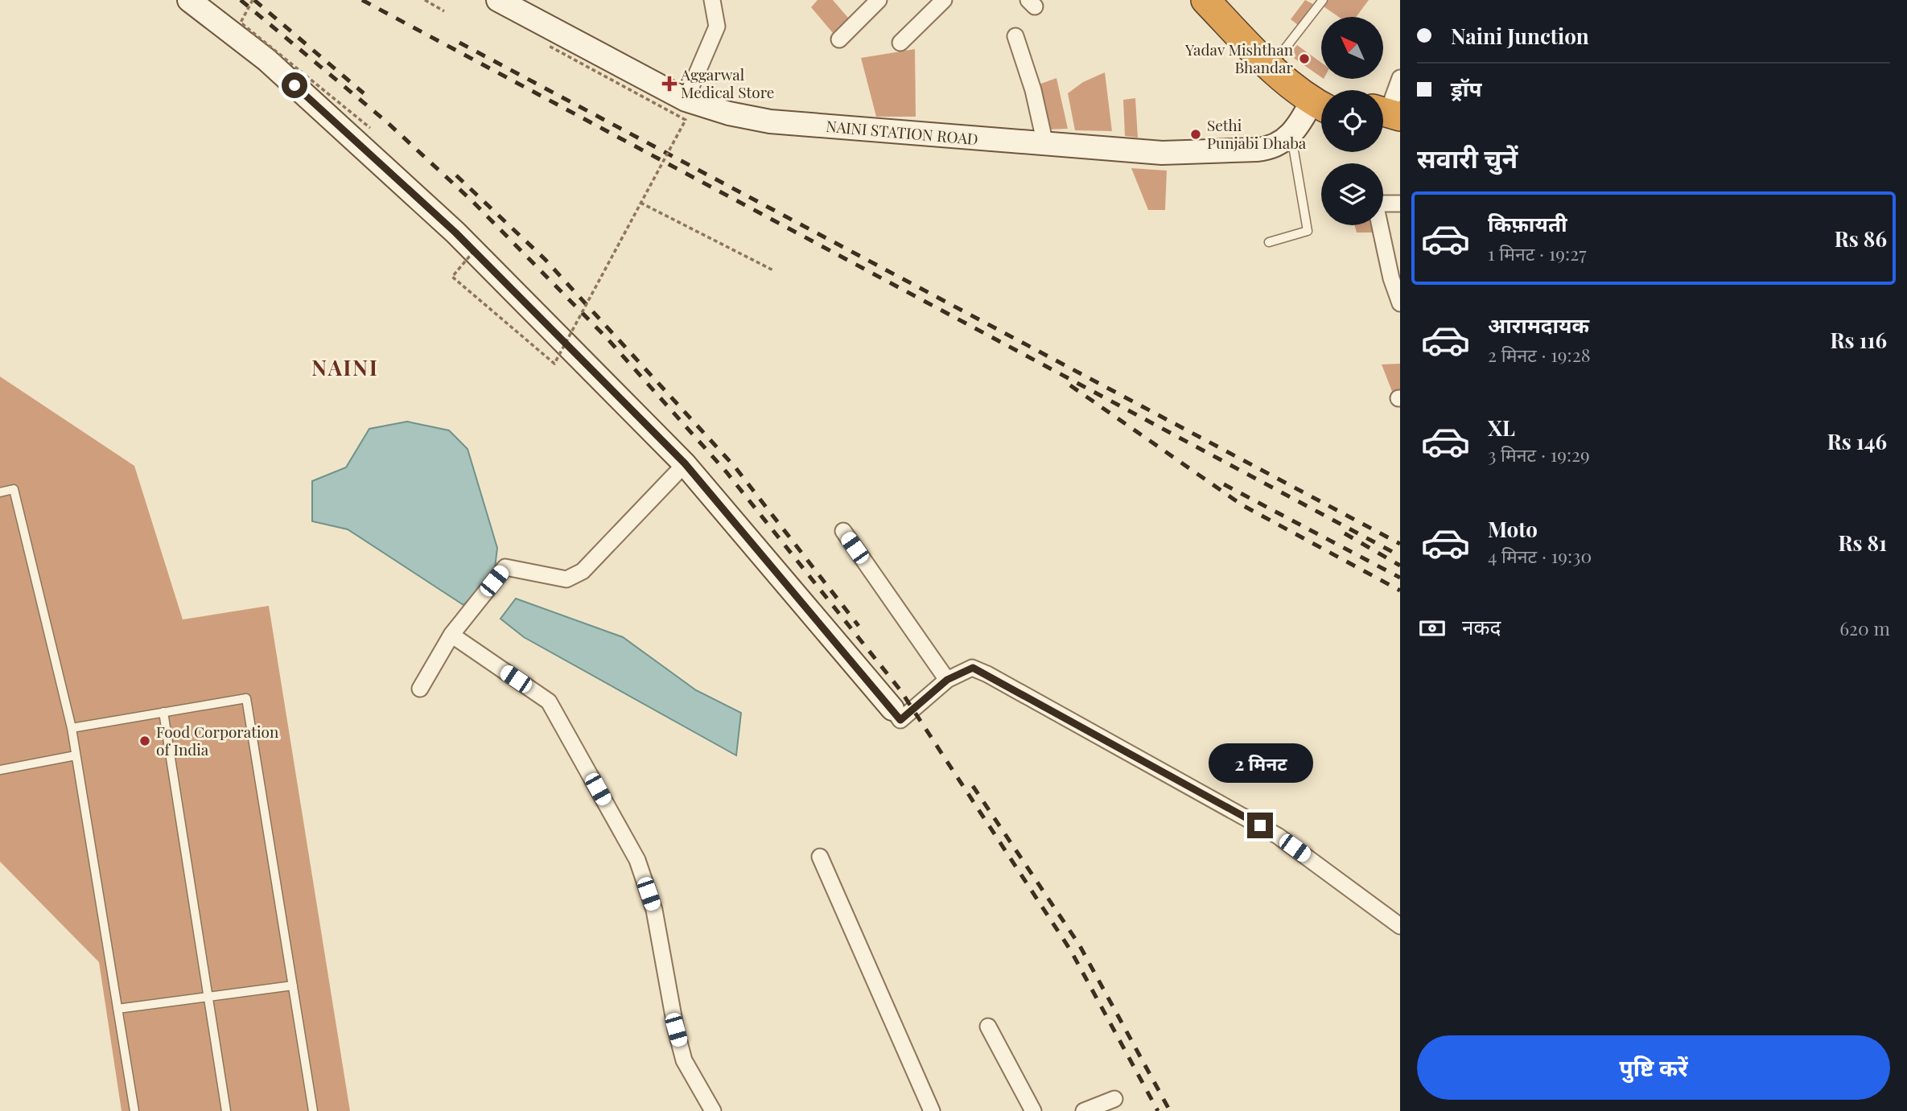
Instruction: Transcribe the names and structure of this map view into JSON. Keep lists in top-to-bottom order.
{
  "streets": {
    "street": ["NAINI STATION ROAD"]
  },
  "districts": ["NAINI"],
  "places": {
    "other": ["Yadav Mishthan Bhandar", "Sethi Punjabi Dhaba", "Food Corporation of India"],
    "health": ["Aggarwal Medical Store"]
  },
  "north": "top left",
  "page": {
    "banner": ["Naini Junction", "ड्रॉप"],
    "heading": "सवारी चुनें",
    "list": [
      {
        "name": "किफ़ायती",
        "note": "1 मिनट · 19:27",
        "value": "Rs 86"
      },
      {
        "name": "आरामदायक",
        "note": "2 मिनट · 19:28",
        "value": "Rs 116"
      },
      {
        "name": "XL",
        "note": "3 मिनट · 19:29",
        "value": "Rs 146"
      },
      {
        "name": "Moto",
        "note": "4 मिनट · 19:30",
        "value": "Rs 81"
      }
    ],
    "pay": ["नकद", "620 m"],
    "bubble": "2 मिनट",
    "buttons": "पुष्टि करें"
  }
}
